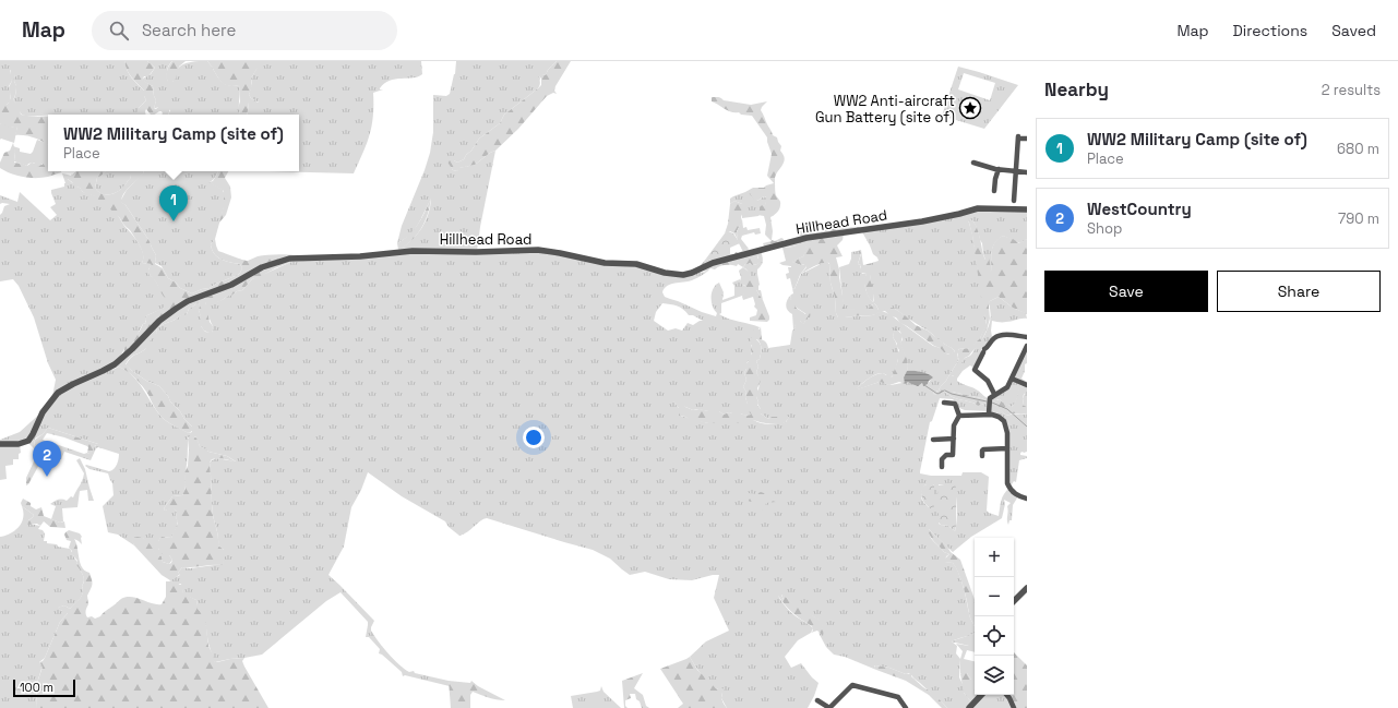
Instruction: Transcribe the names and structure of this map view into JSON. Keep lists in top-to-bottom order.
{
  "streets": {
    "street": ["Hillhead Road"]
  },
  "places": {
    "place": ["WW2 Anti-aircraft Gun Battery (site of)"]
  },
  "scale_bar": "100 m",
  "page": {
    "header": "Map",
    "search": "Search here",
    "nav": ["Map", "Directions", "Saved"],
    "heading": ["Nearby", "2 results"],
    "popup": ["WW2 Military Camp (site of)", "Place"],
    "list": [
      {
        "mark": "1",
        "name": "WW2 Military Camp (site of)",
        "note": "Place",
        "value": "680 m"
      },
      {
        "mark": "2",
        "name": "WestCountry",
        "note": "Shop",
        "value": "790 m"
      }
    ],
    "pins": ["1", "2"],
    "buttons": ["Save", "Share"],
    "map_buttons": ["+", "−"],
    "scale": "100 m"
  }
}
